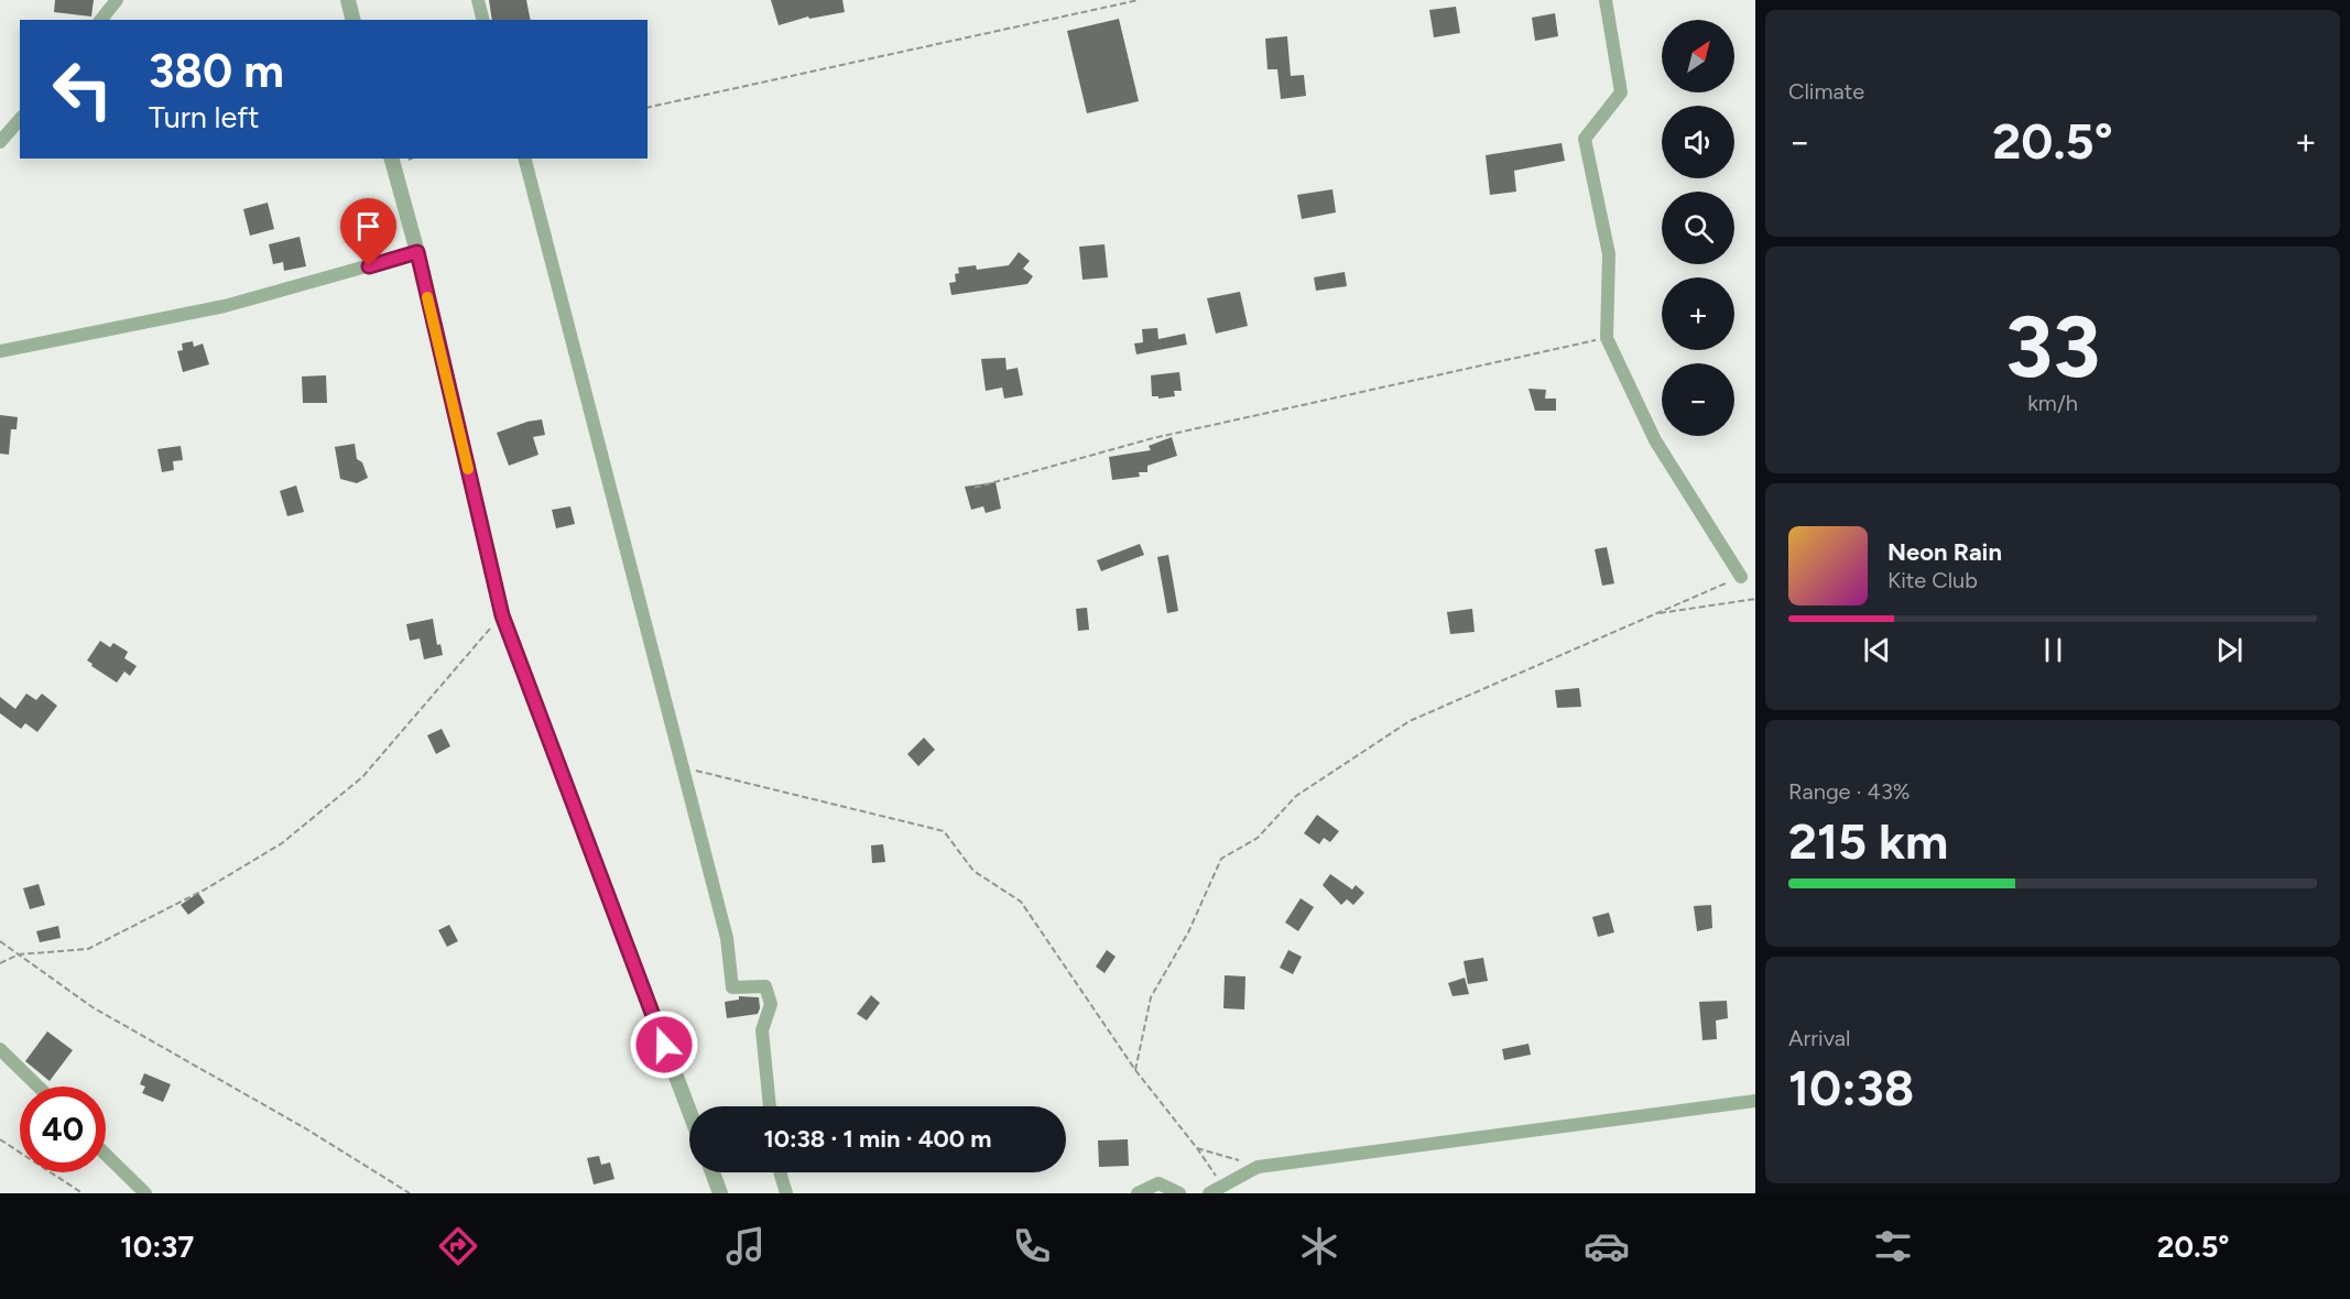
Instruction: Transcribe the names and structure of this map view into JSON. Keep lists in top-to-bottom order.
{
  "north": "top right",
  "page": {
    "tile": [
      "Climate",
      ["33", "km/h"],
      ["Range · 43%", "215 km"],
      ["Arrival", "10:38"]
    ],
    "map_buttons": ["+", "−"],
    "turn": ["380 m", "Turn left"],
    "heat": ["−", "20.5°", "+"],
    "song": ["Neon Rain", "Kite Club"],
    "limit": "40",
    "trip": "10:38 · 1 min · 400 m",
    "tabs": ["10:37", "20.5°"]
  }
}
